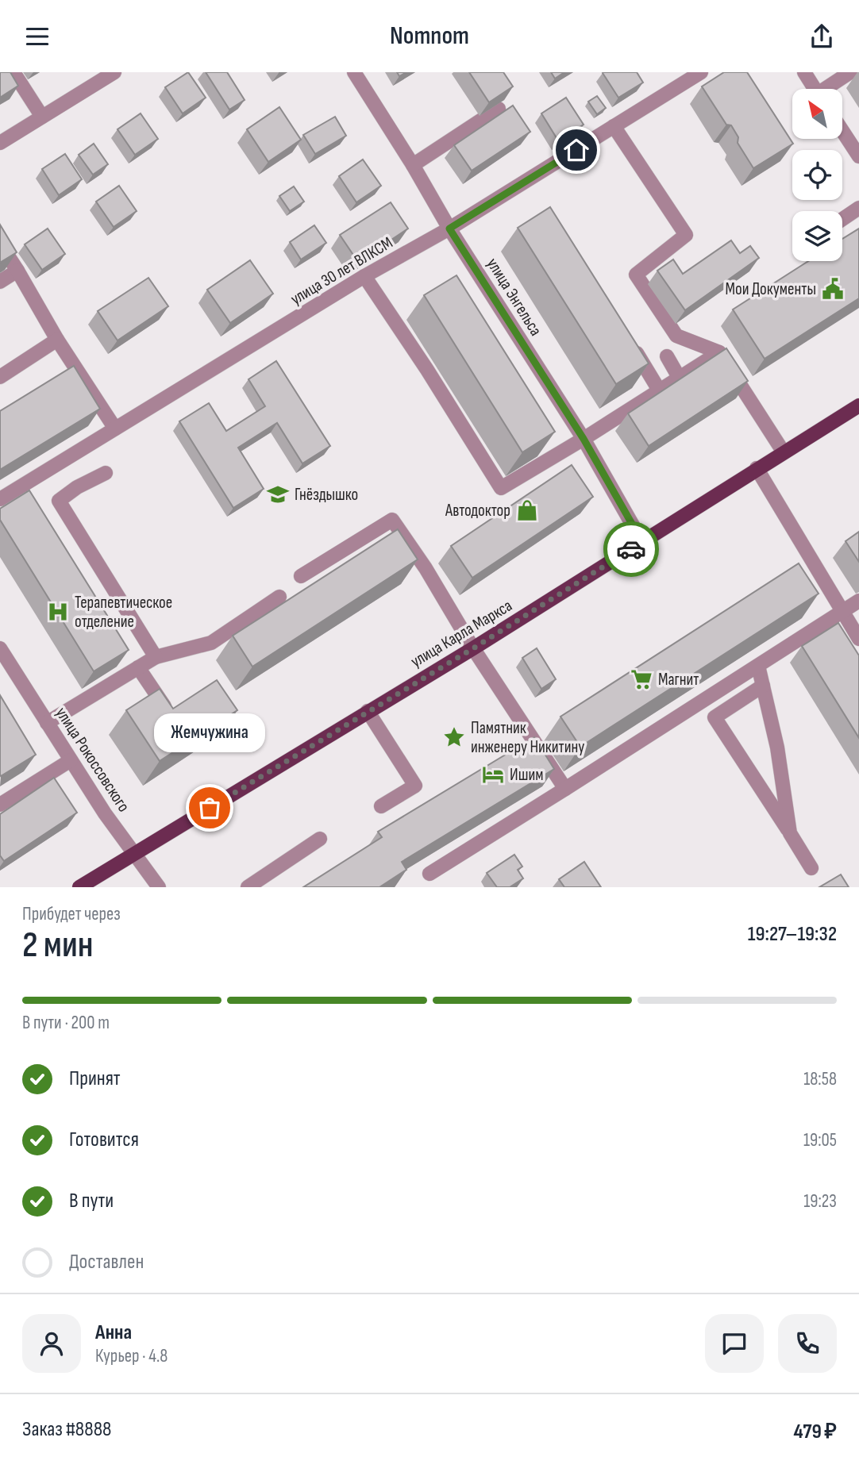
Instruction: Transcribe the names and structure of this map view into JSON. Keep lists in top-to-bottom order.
{
  "streets": {
    "main road": ["улица Карла Маркса"],
    "street": ["улица 30 лет ВЛКСМ", "улица Энгельса", "улица Рокоссовского"]
  },
  "crossings": [
    ["улица 30 лет ВЛКСМ", "улица Энгельса"],
    ["улица Энгельса", "улица Карла Маркса"],
    ["улица Карла Маркса", "улица Рокоссовского"]
  ],
  "places": {
    "public building": ["Мои Документы"],
    "school or university": ["Гнёздышко"],
    "shop": ["Автодоктор"],
    "hospital": ["Терапевтическое отделение"],
    "supermarket": ["Магнит"],
    "place": ["Памятник инженеру Никитину"],
    "hotel": ["Ишим"],
    "other": ["Жемчужина"]
  },
  "north": "top left",
  "page": {
    "header": "Nomnom",
    "bubble": "Жемчужина",
    "heading": ["2 мин", "Прибудет через", "19:27–19:32"],
    "panel": [
      "Анна",
      "Курьер · 4.8",
      "Заказ #8888",
      "479 ₽"
    ],
    "bar": "В пути · 200 m",
    "list": [
      ["Принят", "18:58"],
      ["Готовится", "19:05"],
      ["В пути", "19:23"],
      "Доставлен"
    ]
  }
}
